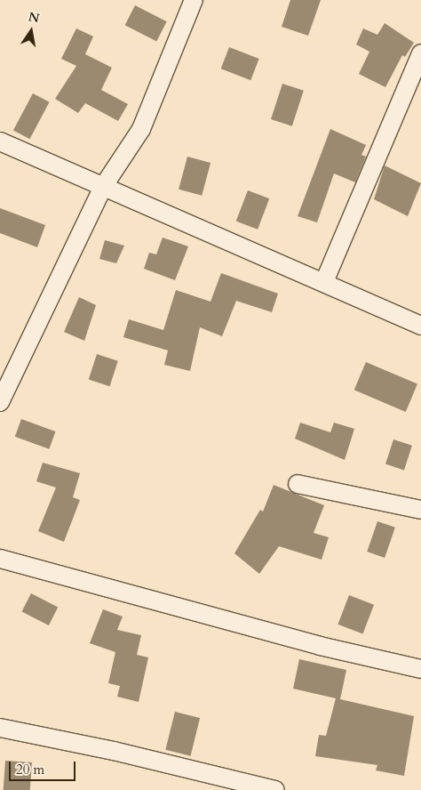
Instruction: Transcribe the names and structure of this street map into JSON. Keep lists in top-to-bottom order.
{
  "scale_bar": "20 m",
  "north": "top"
}
